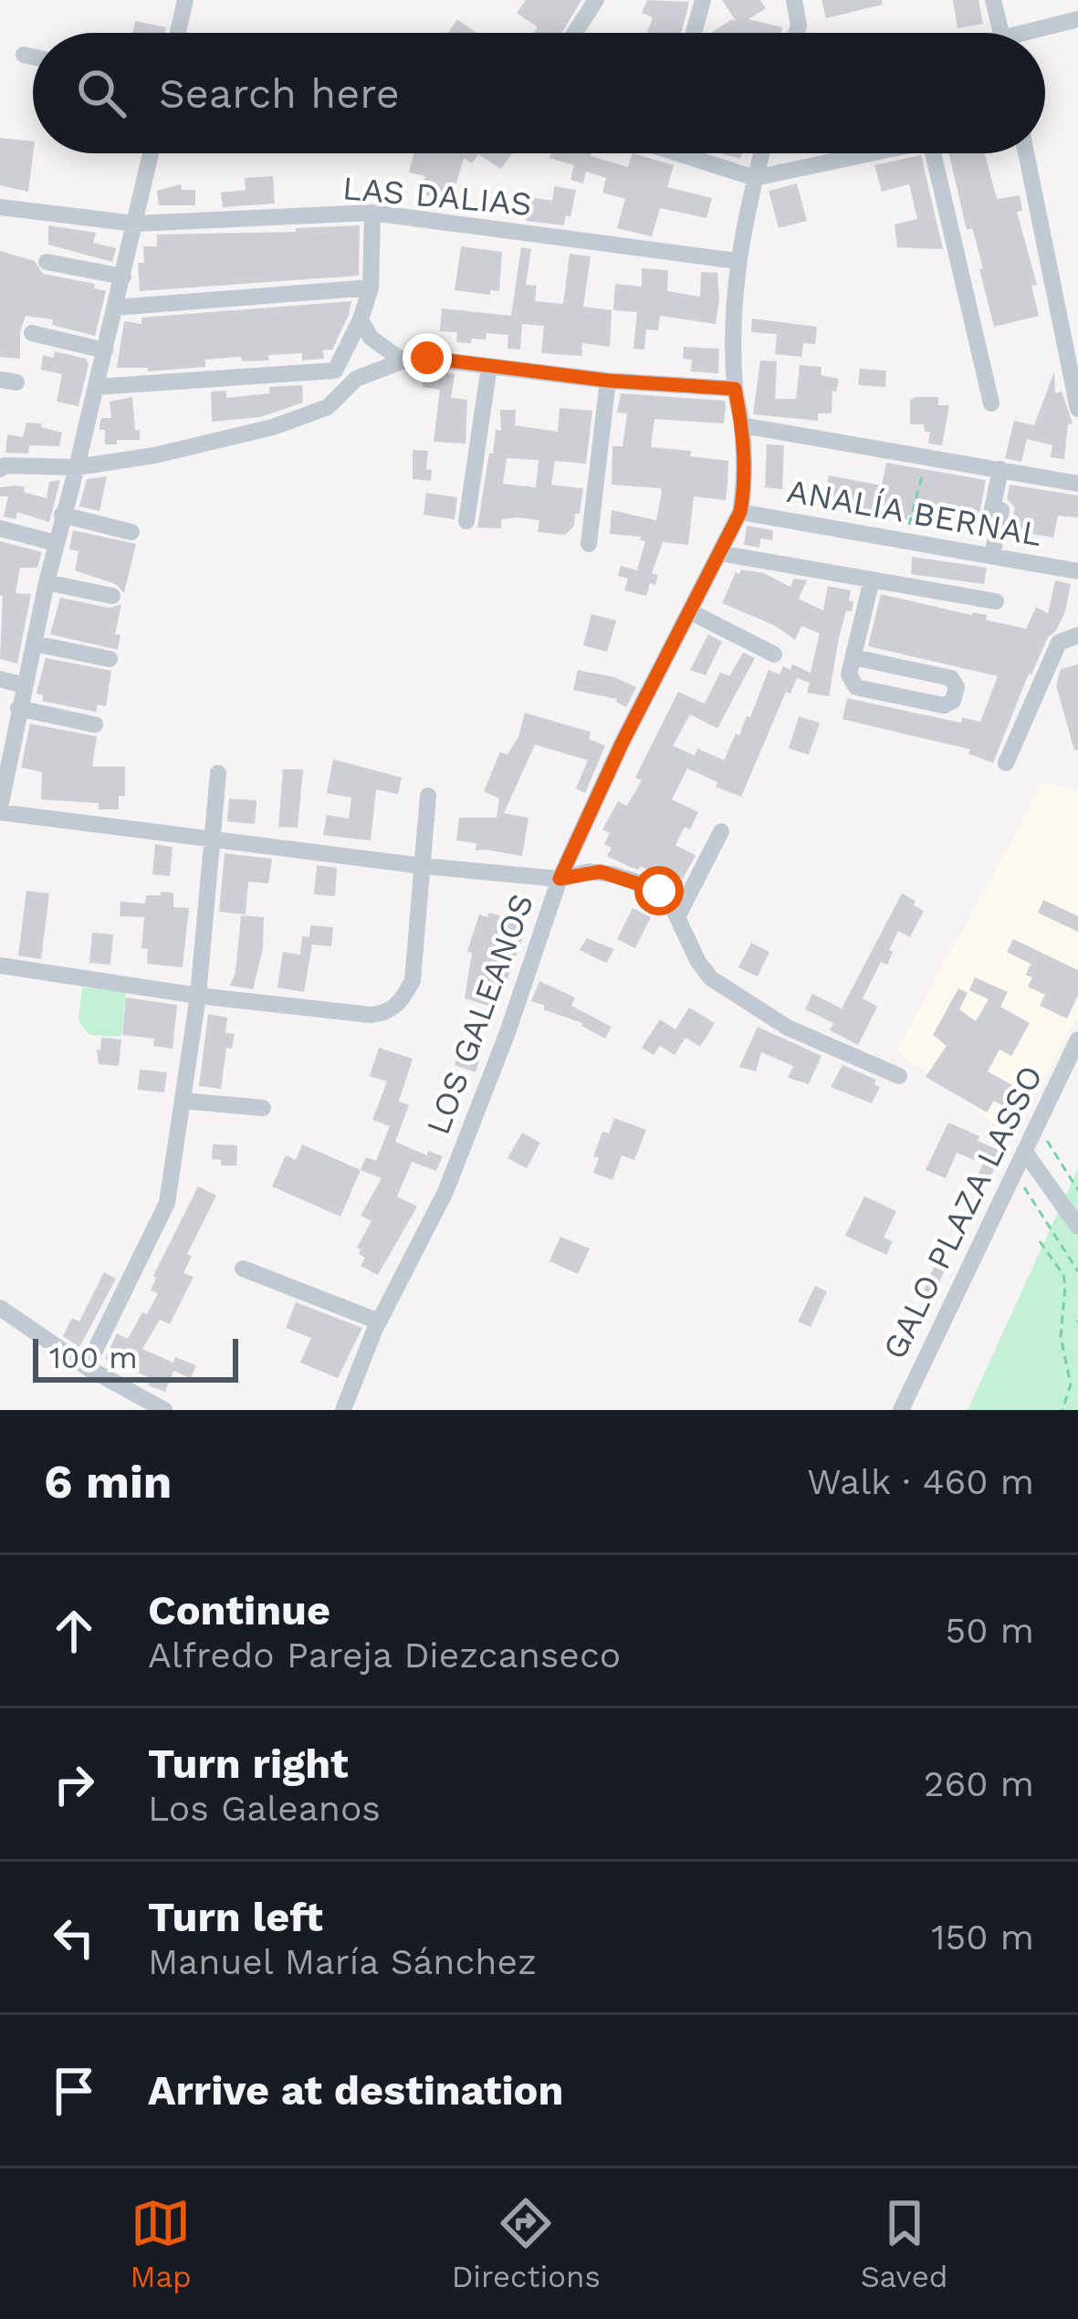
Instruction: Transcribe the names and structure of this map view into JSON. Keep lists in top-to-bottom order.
{
  "streets": {
    "street": [
      "LAS DALIAS",
      "ANALÍA BERNAL",
      "LOS GALEANOS",
      "GALO PLAZA LASSO"
    ]
  },
  "crossings": [
    ["LAS DALIAS", "LOS GALEANOS"],
    ["ANALÍA BERNAL", "LOS GALEANOS"]
  ],
  "scale_bar": "100 m",
  "page": {
    "search": "Search here",
    "scale": "100 m",
    "heading": ["6 min", "Walk · 460 m"],
    "list": [
      ["Continue", "Alfredo Pareja Diezcanseco", "50 m"],
      ["Turn right", "Los Galeanos", "260 m"],
      ["Turn left", "Manuel María Sánchez", "150 m"],
      "Arrive at destination"
    ],
    "nav": ["Map", "Directions", "Saved"]
  }
}
